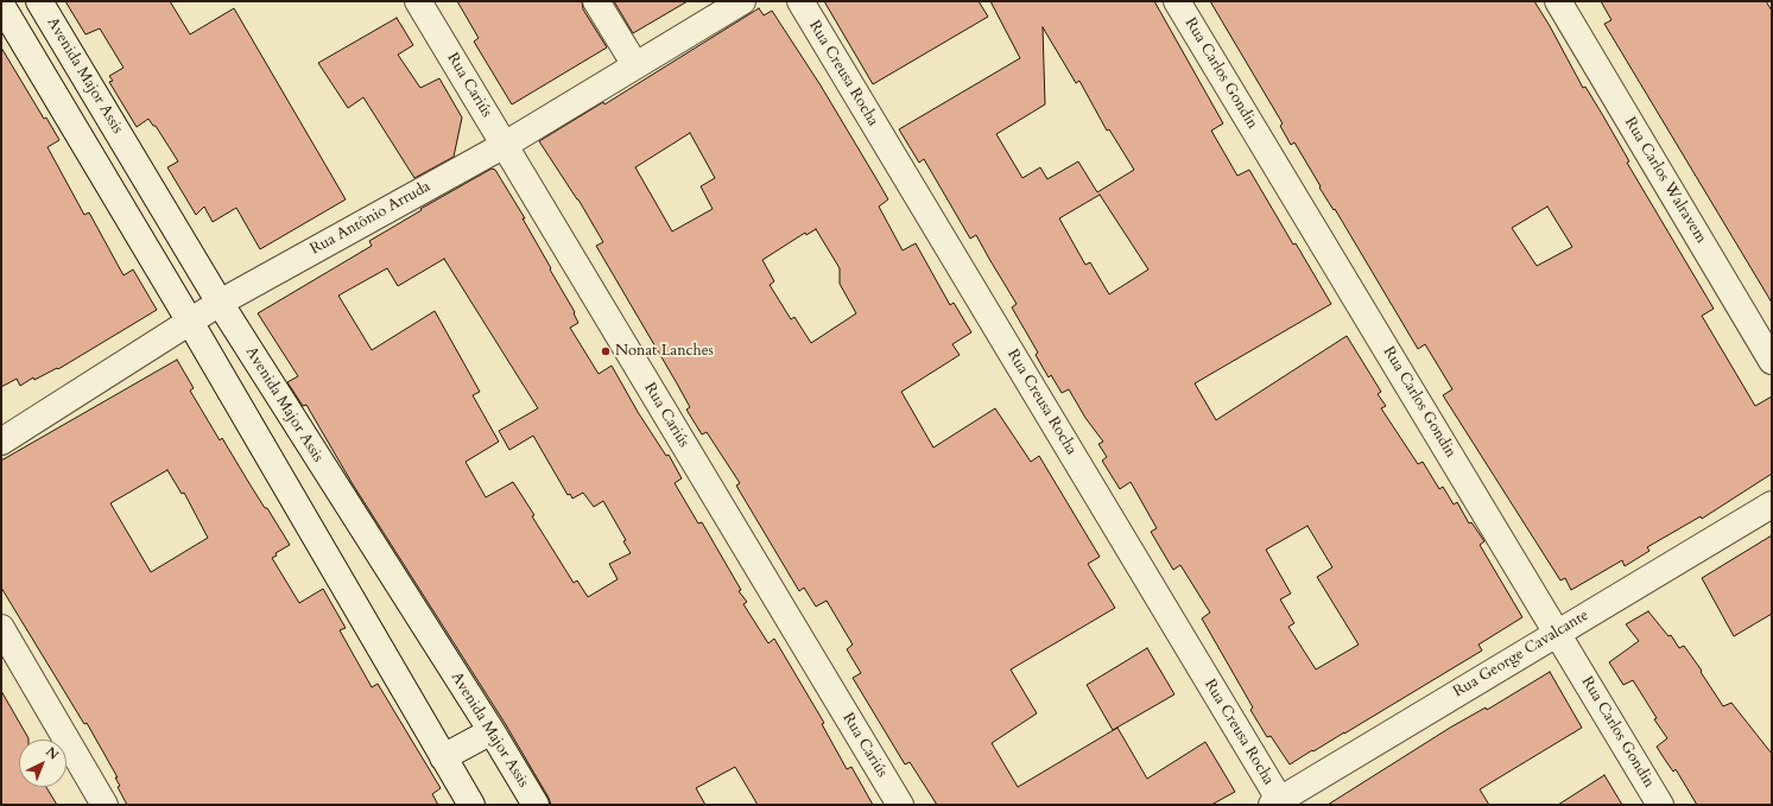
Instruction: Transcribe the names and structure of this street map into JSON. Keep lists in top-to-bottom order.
{
  "streets": {
    "street": [
      "Rua Creusa Rocha",
      "Rua Carlos Gondin",
      "Avenida Major Assis",
      "Rua Cariús",
      "Rua Carlos Walravem",
      "Rua Antônio Arruda",
      "Rua George Cavalcante"
    ]
  },
  "crossings": [
    ["Rua Creusa Rocha", "Rua George Cavalcante"],
    ["Rua Carlos Gondin", "Rua George Cavalcante"],
    ["Avenida Major Assis", "Rua Antônio Arruda"],
    ["Rua Cariús", "Rua Antônio Arruda"]
  ],
  "places": ["Nonat Lanches"],
  "north": "top right"
}
